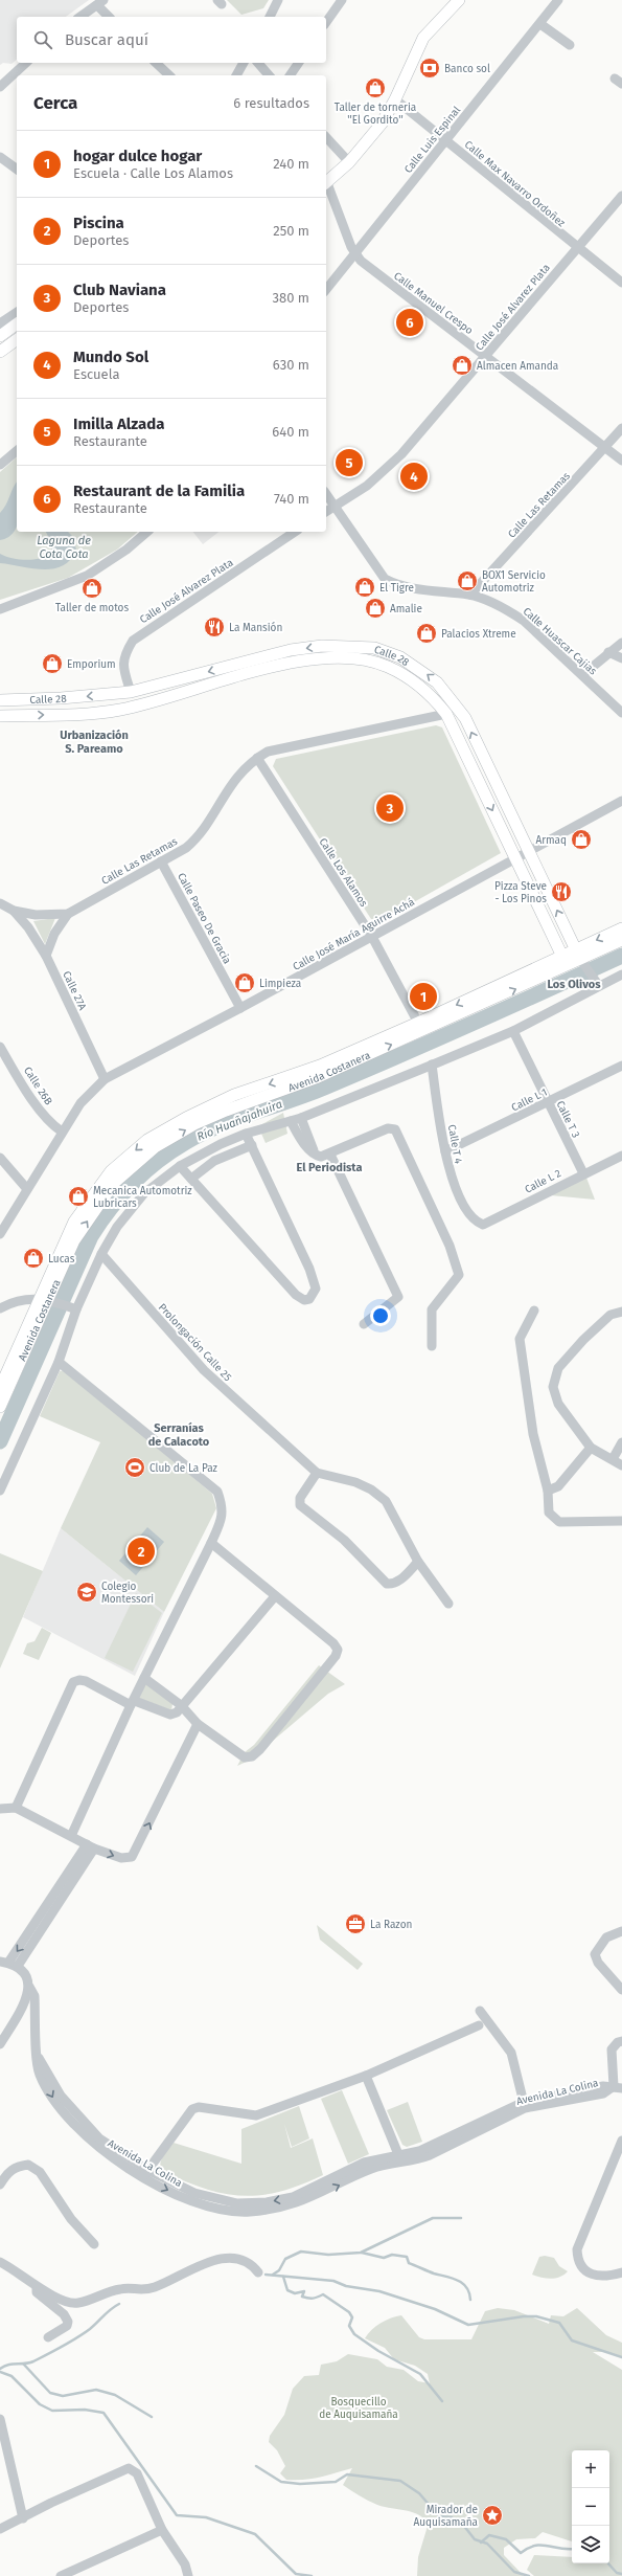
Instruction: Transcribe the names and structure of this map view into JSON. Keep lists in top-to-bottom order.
{
  "streets": {
    "main road": ["Calle 28", "Avenida Costanera"],
    "street": [
      "Calle Luis Espinal",
      "Calle Max Navarro Ordoñez",
      "Calle Manuel Crespo",
      "Calle José Alvarez Plata",
      "Calle Las Retamas",
      "Calle Huascar Cajias",
      "Calle Los Alamos",
      "Calle Paseo De Gracia",
      "Calle José María Aguirre Achá",
      "Calle 27A",
      "Calle 26B",
      "Calle L 1",
      "Calle T 3",
      "Calle T 4",
      "Calle L 2",
      "Prolongación Calle 25",
      "Avenida La Colina"
    ]
  },
  "crossings": [
    ["Calle Luis Espinal", "Calle Max Navarro Ordoñez"],
    ["Calle Luis Espinal", "Calle Manuel Crespo"],
    ["Calle Max Navarro Ordoñez", "Calle José Alvarez Plata"],
    ["Calle Manuel Crespo", "Calle José Alvarez Plata"],
    ["Calle Manuel Crespo", "Calle Las Retamas"],
    ["Calle José Alvarez Plata", "Calle Huascar Cajias"],
    ["Calle José Alvarez Plata", "Calle 28"],
    ["Calle Las Retamas", "Calle Huascar Cajias"],
    ["Calle Las Retamas", "Calle 28"],
    ["Calle Las Retamas", "Calle Los Alamos"],
    ["Calle Las Retamas", "Calle Paseo De Gracia"],
    ["Calle Las Retamas", "Calle 27A"],
    ["Calle 28", "Calle José María Aguirre Achá"],
    ["Calle 28", "Avenida Costanera"],
    ["Calle Los Alamos", "Calle José María Aguirre Achá"],
    ["Calle Los Alamos", "Avenida Costanera"],
    ["Calle Paseo De Gracia", "Calle José María Aguirre Achá"],
    ["Calle José María Aguirre Achá", "Calle 27A"],
    ["Calle José María Aguirre Achá", "Calle 26B"],
    ["Calle L 1", "Calle T 3"],
    ["Calle L 1", "Calle T 4"],
    ["Calle T 3", "Calle L 2"],
    ["Calle T 4", "Calle L 2"]
  ],
  "districts": [
    "Urbanización S. Pareamo",
    "Los Olivos",
    "El Periodista",
    "Serranías de Calacoto"
  ],
  "water": ["Laguna de Cota Cota", "Río Huañajahuira"],
  "parks": ["Bosquecillo de Auquisamaña"],
  "places": {
    "bank": ["Banco sol"],
    "shop": [
      "Taller de torneria ''El Gordito''",
      "Almacen Amanda",
      "BOX1 Servicio Automotriz",
      "El Tigre",
      "Taller de motos",
      "Amalie",
      "Palacios Xtreme",
      "Emporium",
      "Armaq",
      "Limpieza",
      "Mecanica Automotriz Lubricars",
      "Lucas"
    ],
    "restaurant": ["La Mansión", "Pizza Steve - Los Pinos"],
    "sports": ["Club de La Paz"],
    "school or university": ["Colegio Montessori"],
    "office": ["La Razon"],
    "place": ["Mirador de Auquisamaña"]
  },
  "page": {
    "search": "Buscar aquí",
    "heading": ["Cerca", "6 resultados"],
    "list": [
      {
        "mark": "1",
        "name": "hogar dulce hogar",
        "note": "Escuela · Calle Los Alamos",
        "value": "240 m"
      },
      {
        "mark": "2",
        "name": "Piscina",
        "note": "Deportes",
        "value": "250 m"
      },
      {
        "mark": "3",
        "name": "Club Naviana",
        "note": "Deportes",
        "value": "380 m"
      },
      {
        "mark": "4",
        "name": "Mundo Sol",
        "note": "Escuela",
        "value": "630 m"
      },
      {
        "mark": "5",
        "name": "Imilla Alzada",
        "note": "Restaurante",
        "value": "640 m"
      },
      {
        "mark": "6",
        "name": "Restaurant de la Familia",
        "note": "Restaurante",
        "value": "740 m"
      }
    ],
    "pins": [
      "6",
      "5",
      "4",
      "3",
      "1",
      "2"
    ],
    "map_buttons": ["+", "−"]
  }
}
